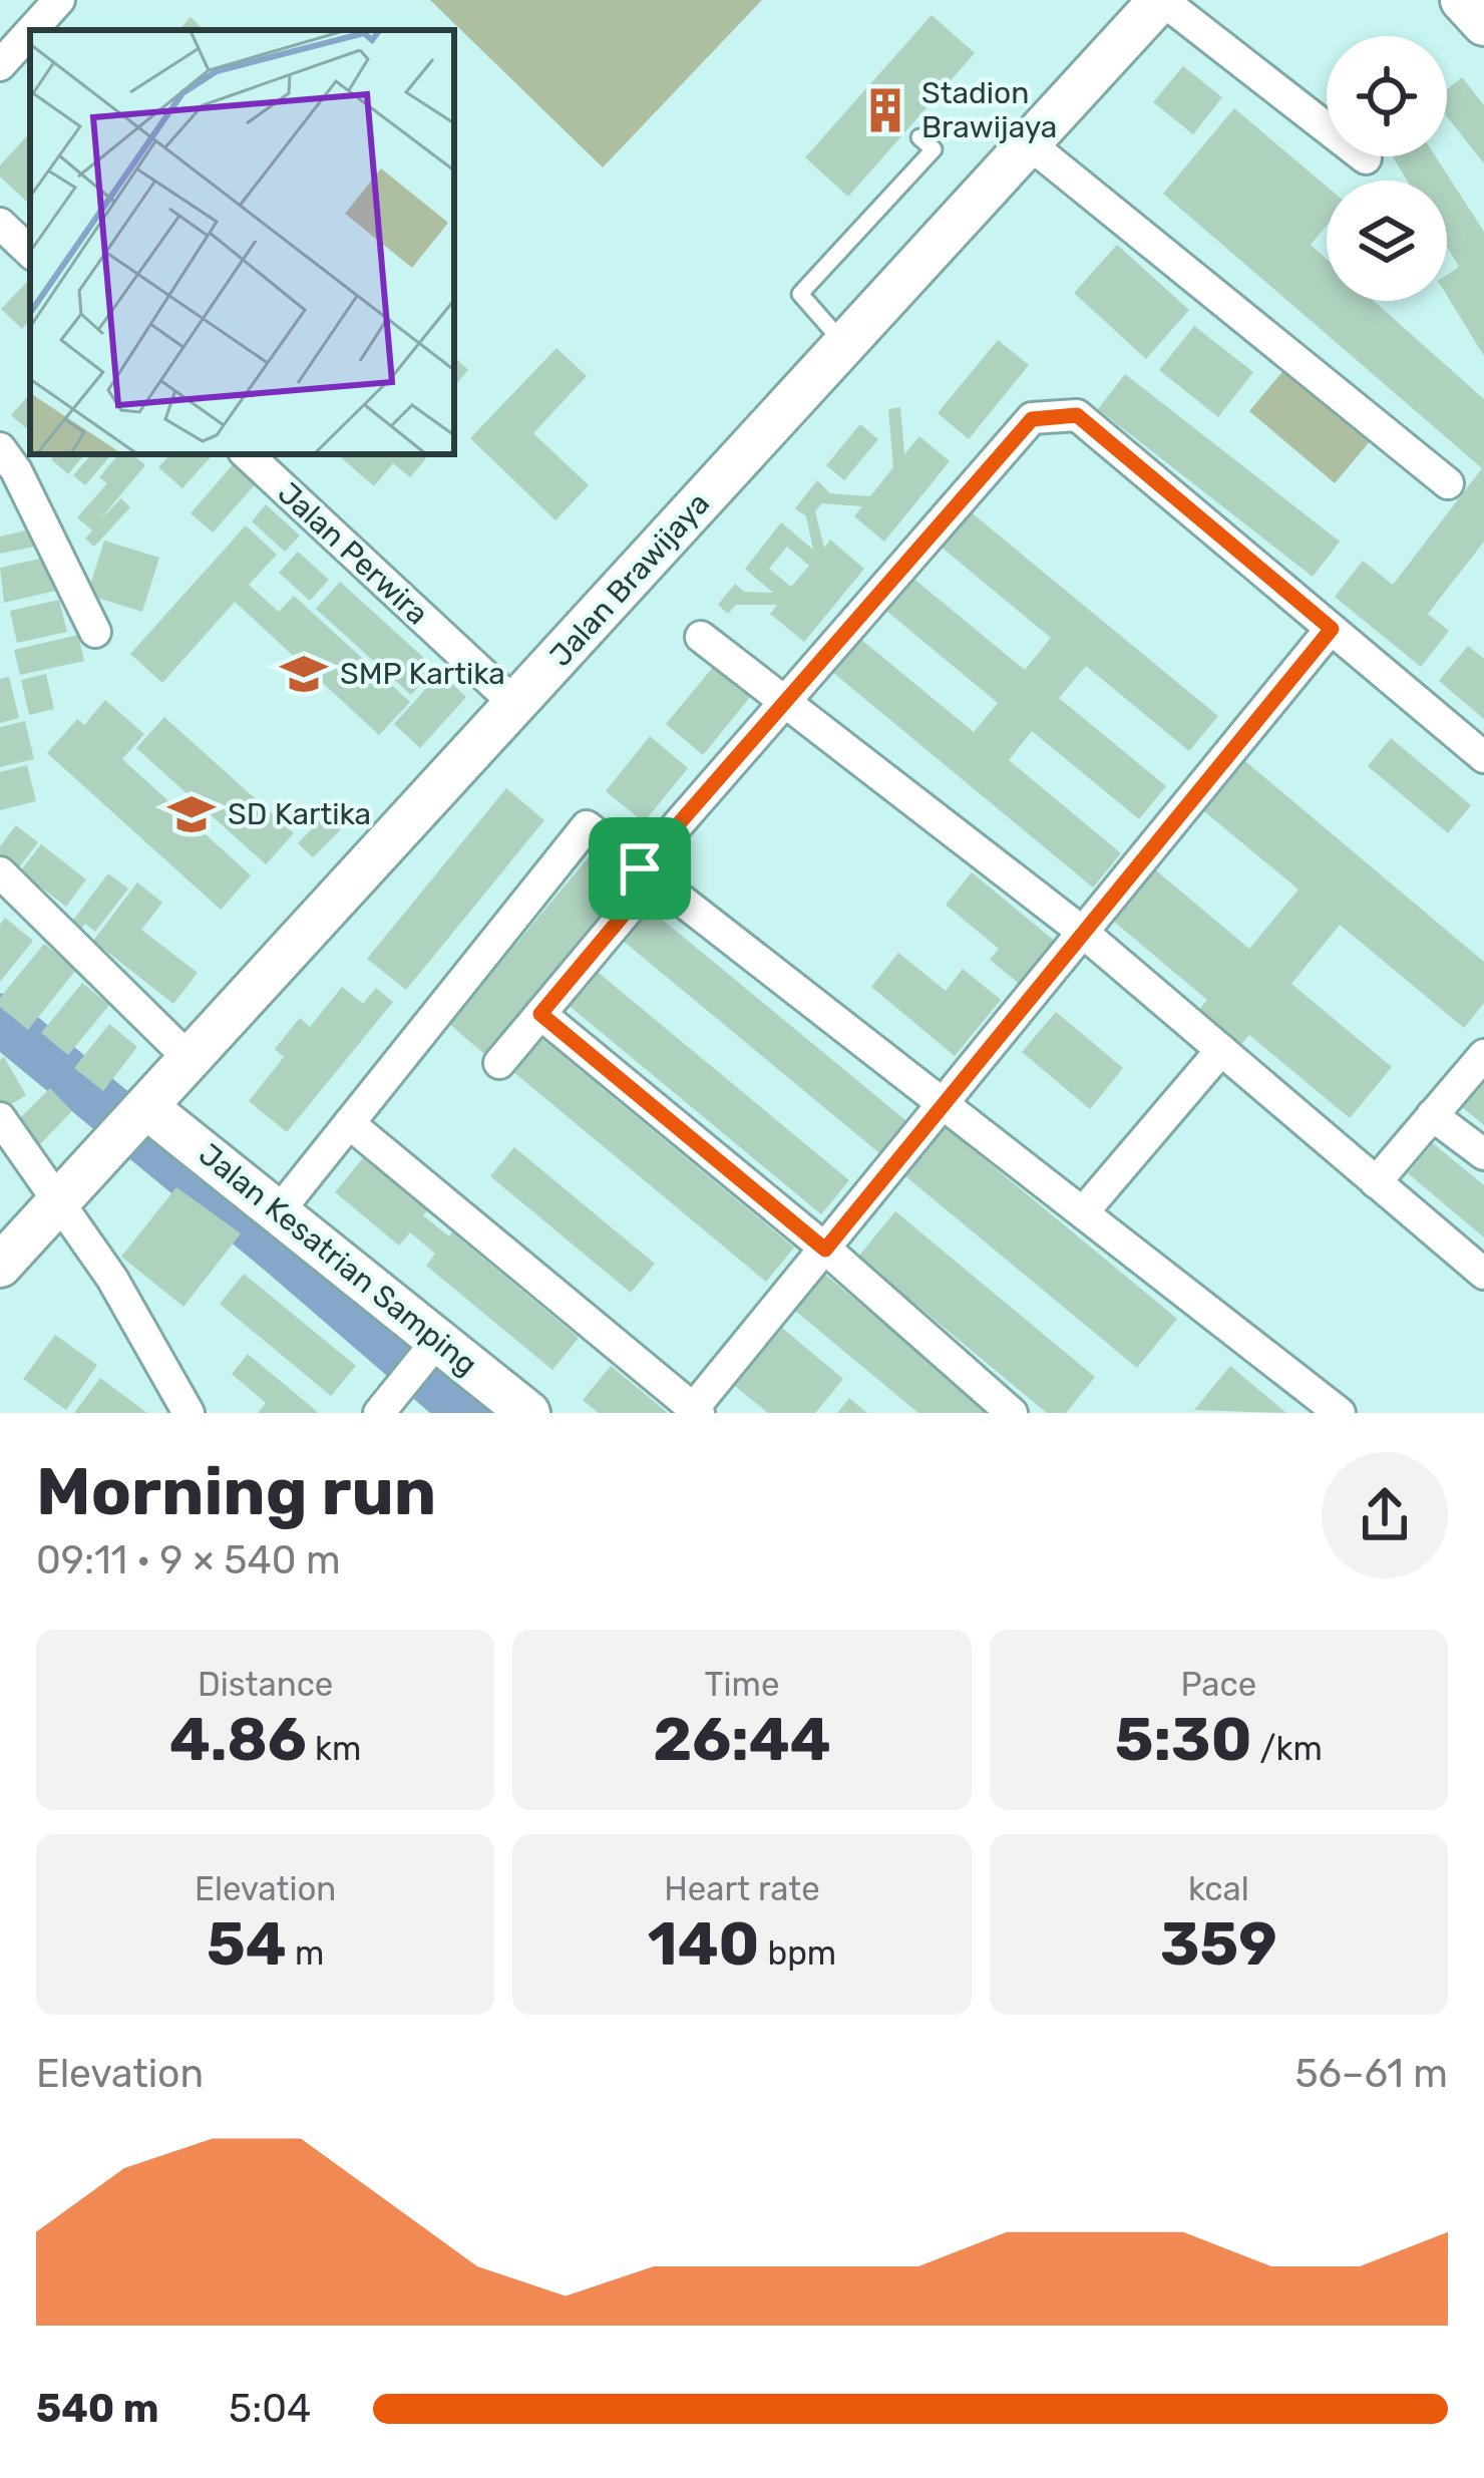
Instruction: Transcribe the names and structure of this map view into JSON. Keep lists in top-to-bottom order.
{
  "streets": {
    "street": ["Jalan Perwira", "Jalan Brawijaya", "Jalan Kesatrian Samping"]
  },
  "crossings": [
    ["Jalan Perwira", "Jalan Brawijaya"],
    ["Jalan Brawijaya", "Jalan Kesatrian Samping"]
  ],
  "places": {
    "building": ["Stadion Brawijaya"],
    "school or university": ["SMP Kartika", "SD Kartika"]
  },
  "page": {
    "heading": ["Morning run", "09:11 · 9 × 540 m"],
    "stats": [
      ["Distance", "4.86 km"],
      ["Time", "26:44"],
      ["Pace", "5:30 /km"],
      ["Elevation", "54 m"],
      ["Heart rate", "140 bpm"],
      ["kcal", "359"]
    ],
    "chart": ["Elevation", "56–61 m"],
    "list": [
      {
        "name": "540 m",
        "note": "5:04"
      }
    ]
  }
}
